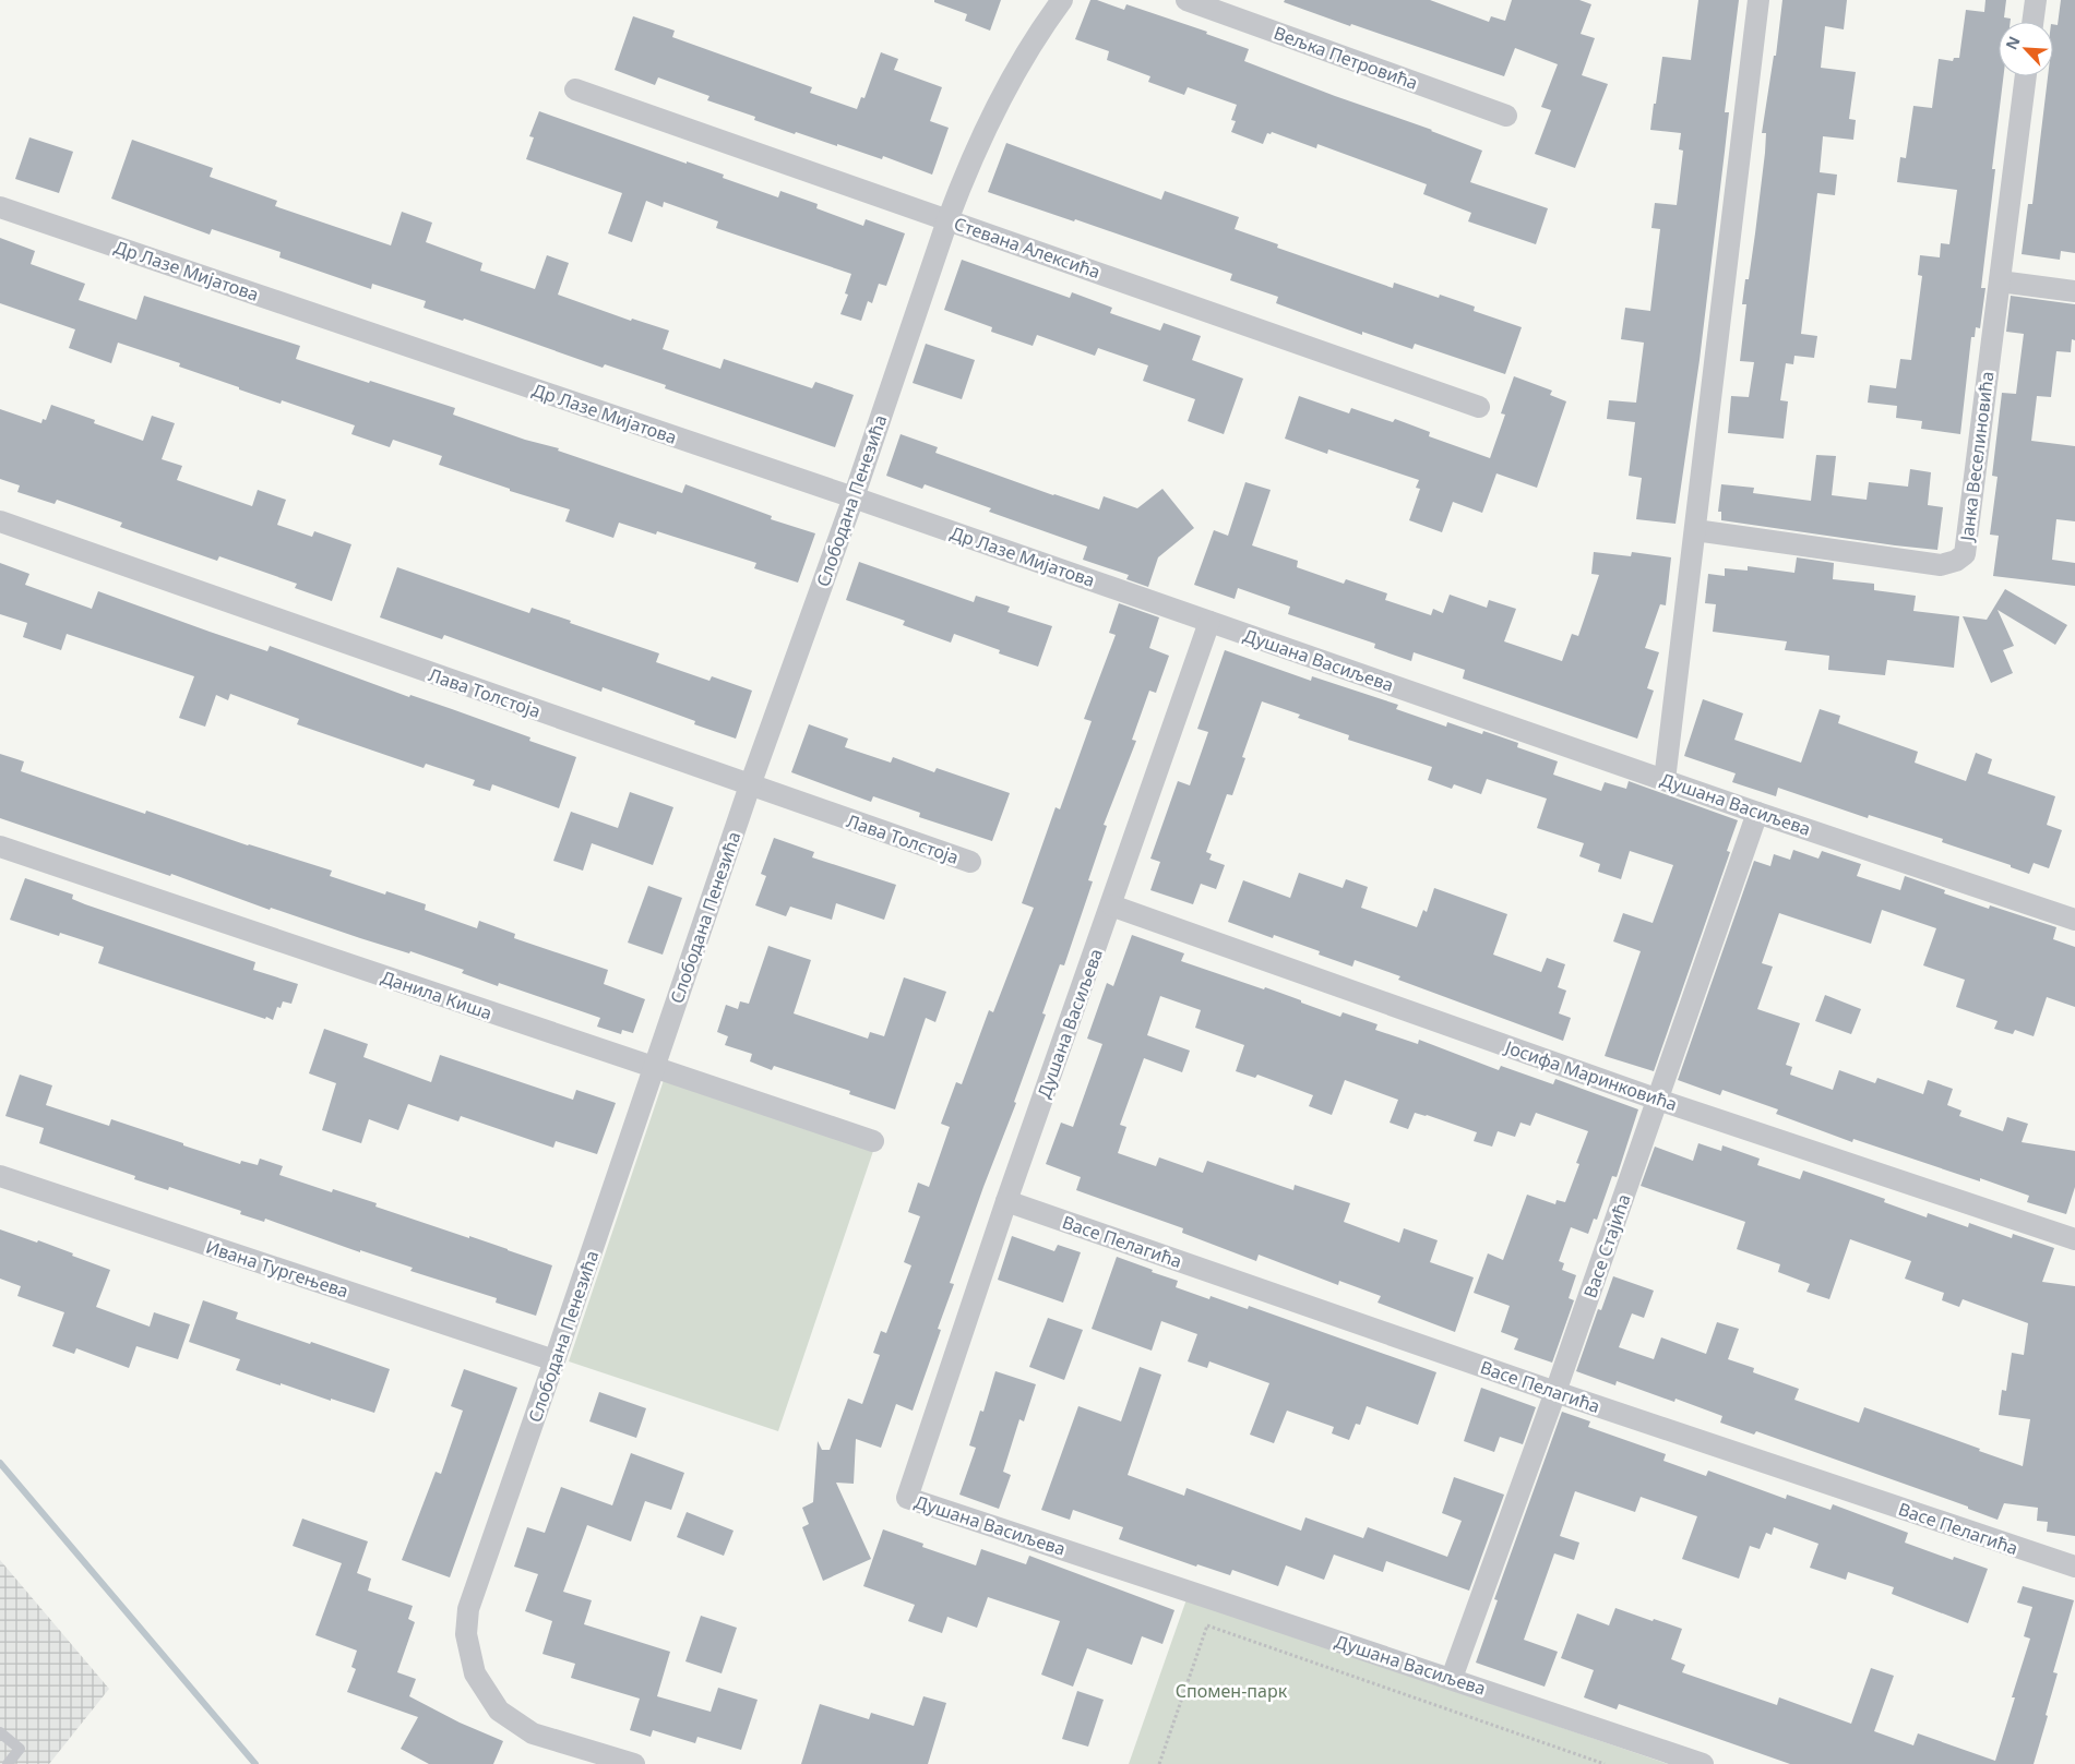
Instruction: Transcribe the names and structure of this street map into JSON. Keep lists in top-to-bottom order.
{
  "streets": {
    "street": [
      "Вељка Петровића",
      "Стевана Алексића",
      "Др Лазе Мијатова",
      "Јанка Веселиновића",
      "Слободана Пенезића",
      "Душана Васиљева",
      "Лава Толстоја",
      "Данила Киша",
      "Јосифа Маринковића",
      "Васе Пелагића",
      "Васе Стајића",
      "Ивана Тургењева"
    ]
  },
  "crossings": [
    ["Стевана Алексића", "Слободана Пенезића"],
    ["Др Лазе Мијатова", "Слободана Пенезића"],
    ["Др Лазе Мијатова", "Душана Васиљева"],
    ["Слободана Пенезића", "Лава Толстоја"],
    ["Слободана Пенезића", "Данила Киша"],
    ["Слободана Пенезића", "Ивана Тургењева"],
    ["Душана Васиљева", "Јосифа Маринковића"],
    ["Душана Васиљева", "Васе Пелагића"],
    ["Душана Васиљева", "Васе Стајића"],
    ["Јосифа Маринковића", "Васе Стајића"],
    ["Васе Пелагића", "Васе Стајића"]
  ],
  "parks": ["Спомен-парк"],
  "north": "top left"
}
